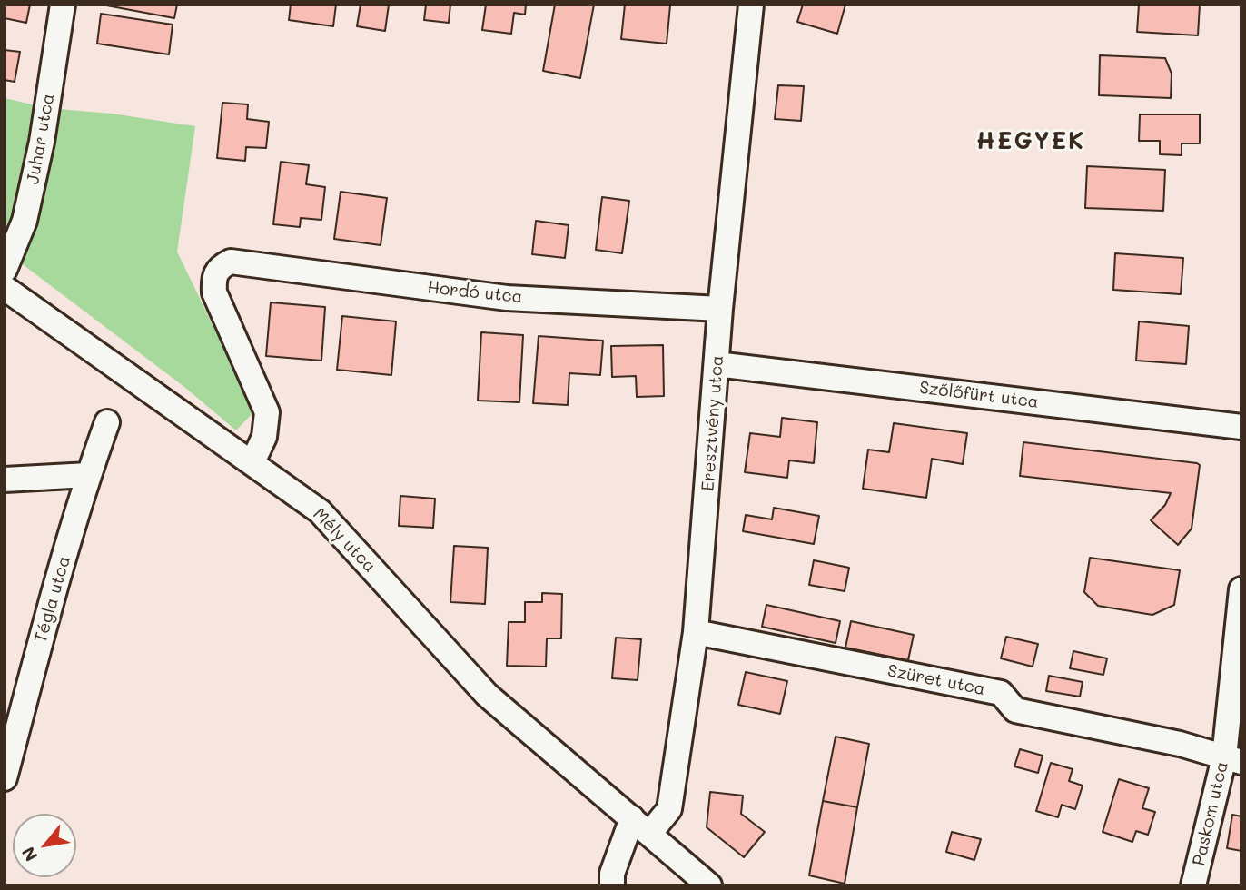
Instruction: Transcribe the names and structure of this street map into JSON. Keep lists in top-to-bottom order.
{
  "streets": {
    "street": [
      "Juhar utca",
      "Hordó utca",
      "Szőlőfürt utca",
      "Eresztvény utca",
      "Mély utca",
      "Tégla utca",
      "Szüret utca",
      "Paskom utca"
    ]
  },
  "crossings": [
    ["Hordó utca", "Eresztvény utca"],
    ["Hordó utca", "Mély utca"],
    ["Szőlőfürt utca", "Eresztvény utca"],
    ["Eresztvény utca", "Mély utca"],
    ["Eresztvény utca", "Szüret utca"],
    ["Szüret utca", "Paskom utca"]
  ],
  "districts": ["HEGYEK"],
  "north": "bottom left"
}
